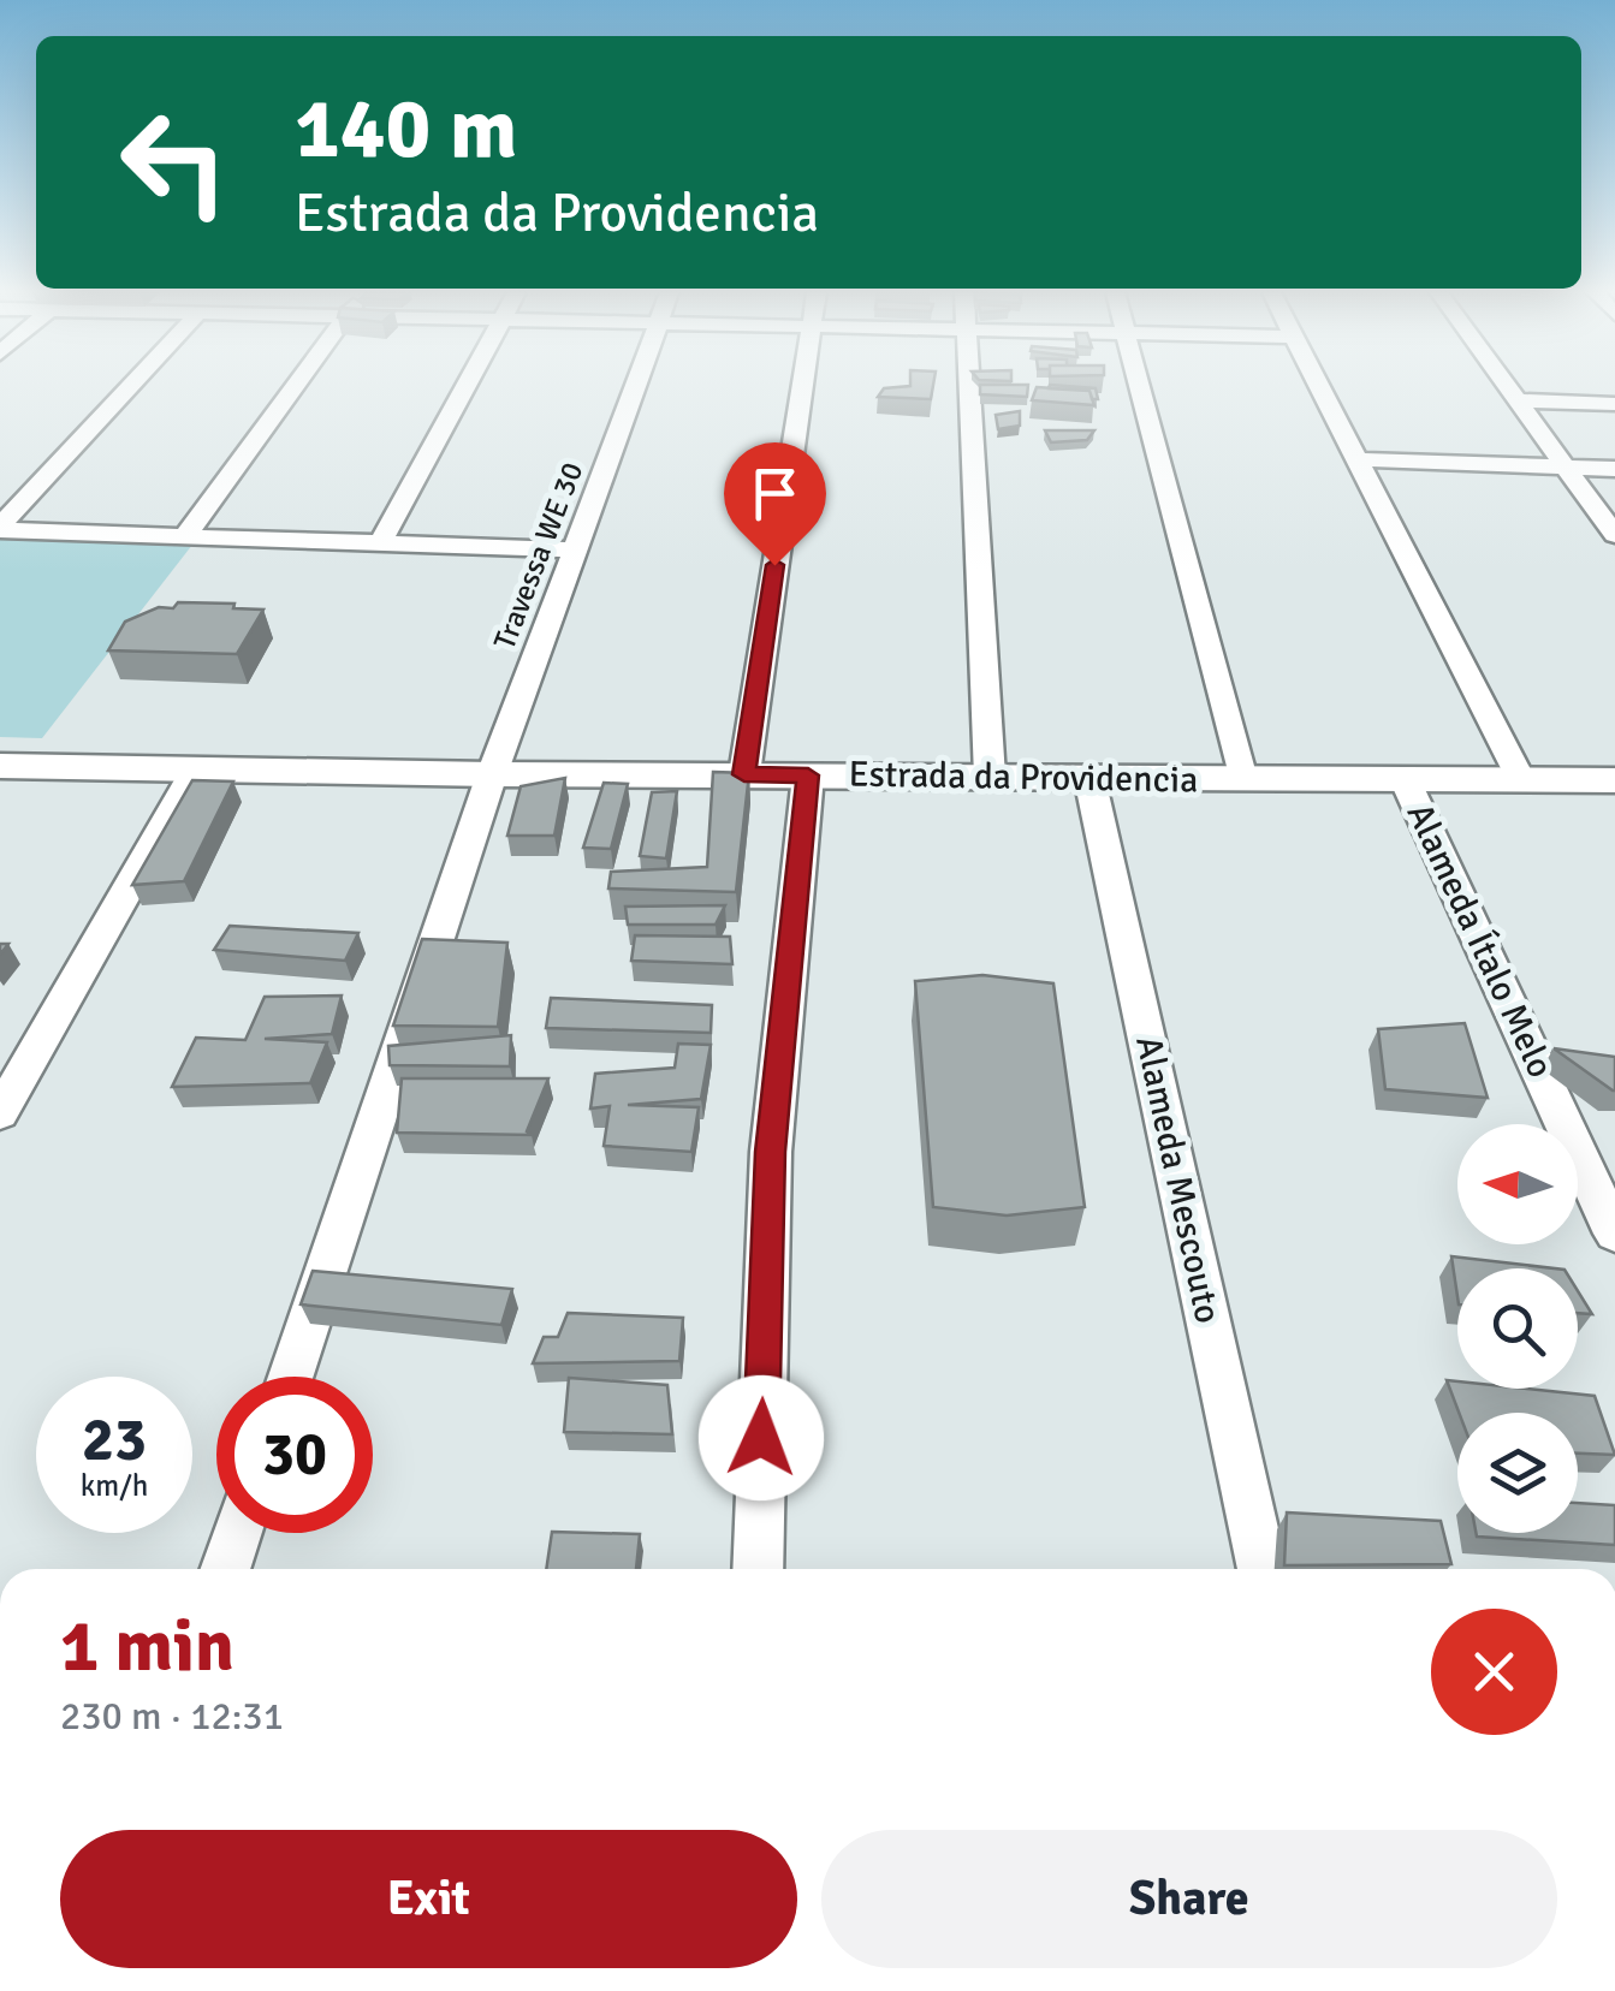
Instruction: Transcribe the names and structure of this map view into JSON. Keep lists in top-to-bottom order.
{
  "streets": {
    "main road": ["Estrada da Providencia"],
    "street": ["Travessa WE 30", "Alameda Ítalo Melo", "Alameda Mescouto"]
  },
  "crossings": [
    ["Travessa WE 30", "Estrada da Providencia"],
    ["Estrada da Providencia", "Alameda Ítalo Melo"],
    ["Estrada da Providencia", "Alameda Mescouto"]
  ],
  "north": "left",
  "page": {
    "turn": ["140 m", "Estrada da Providencia"],
    "speed": "23 km/h",
    "limit": "30",
    "heading": ["1 min", "230 m · 12:31"],
    "buttons": ["Exit", "Share"]
  }
}
